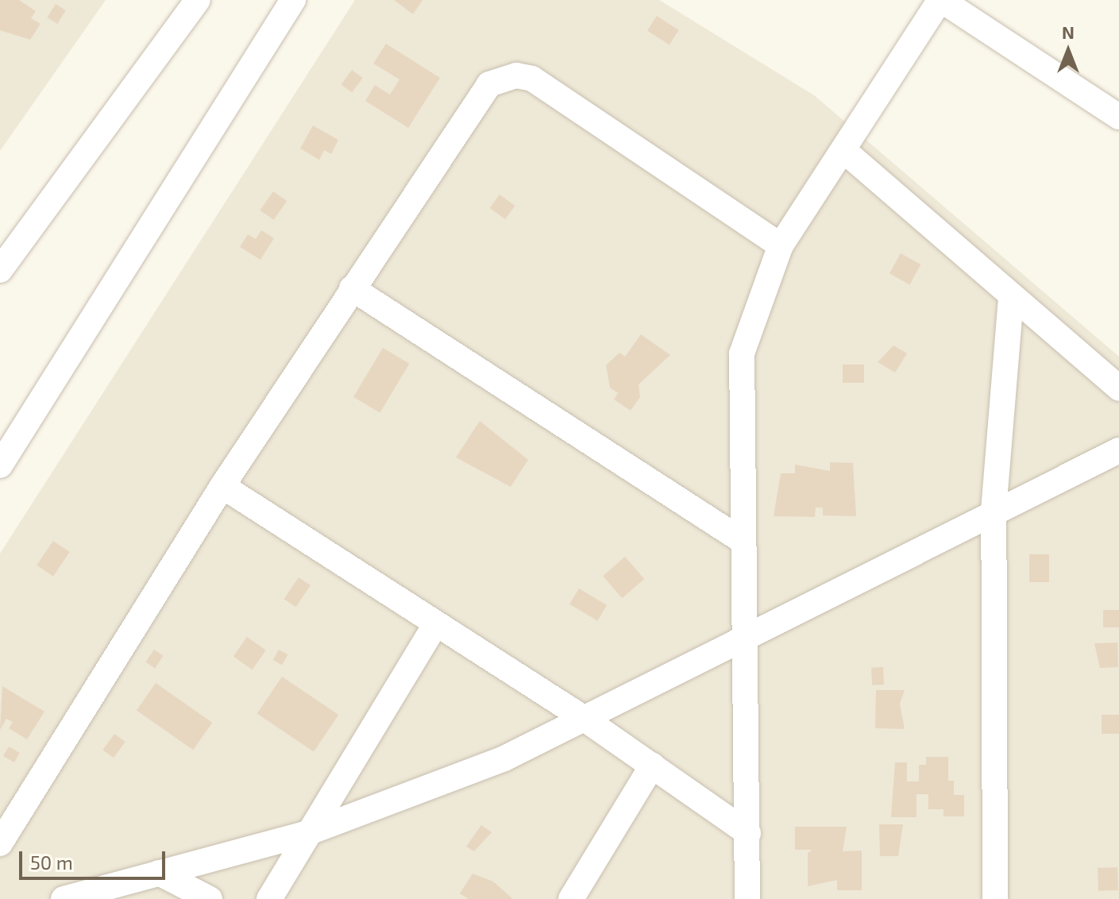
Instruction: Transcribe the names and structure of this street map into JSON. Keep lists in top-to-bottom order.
{
  "scale_bar": "50 m",
  "north": "top"
}
